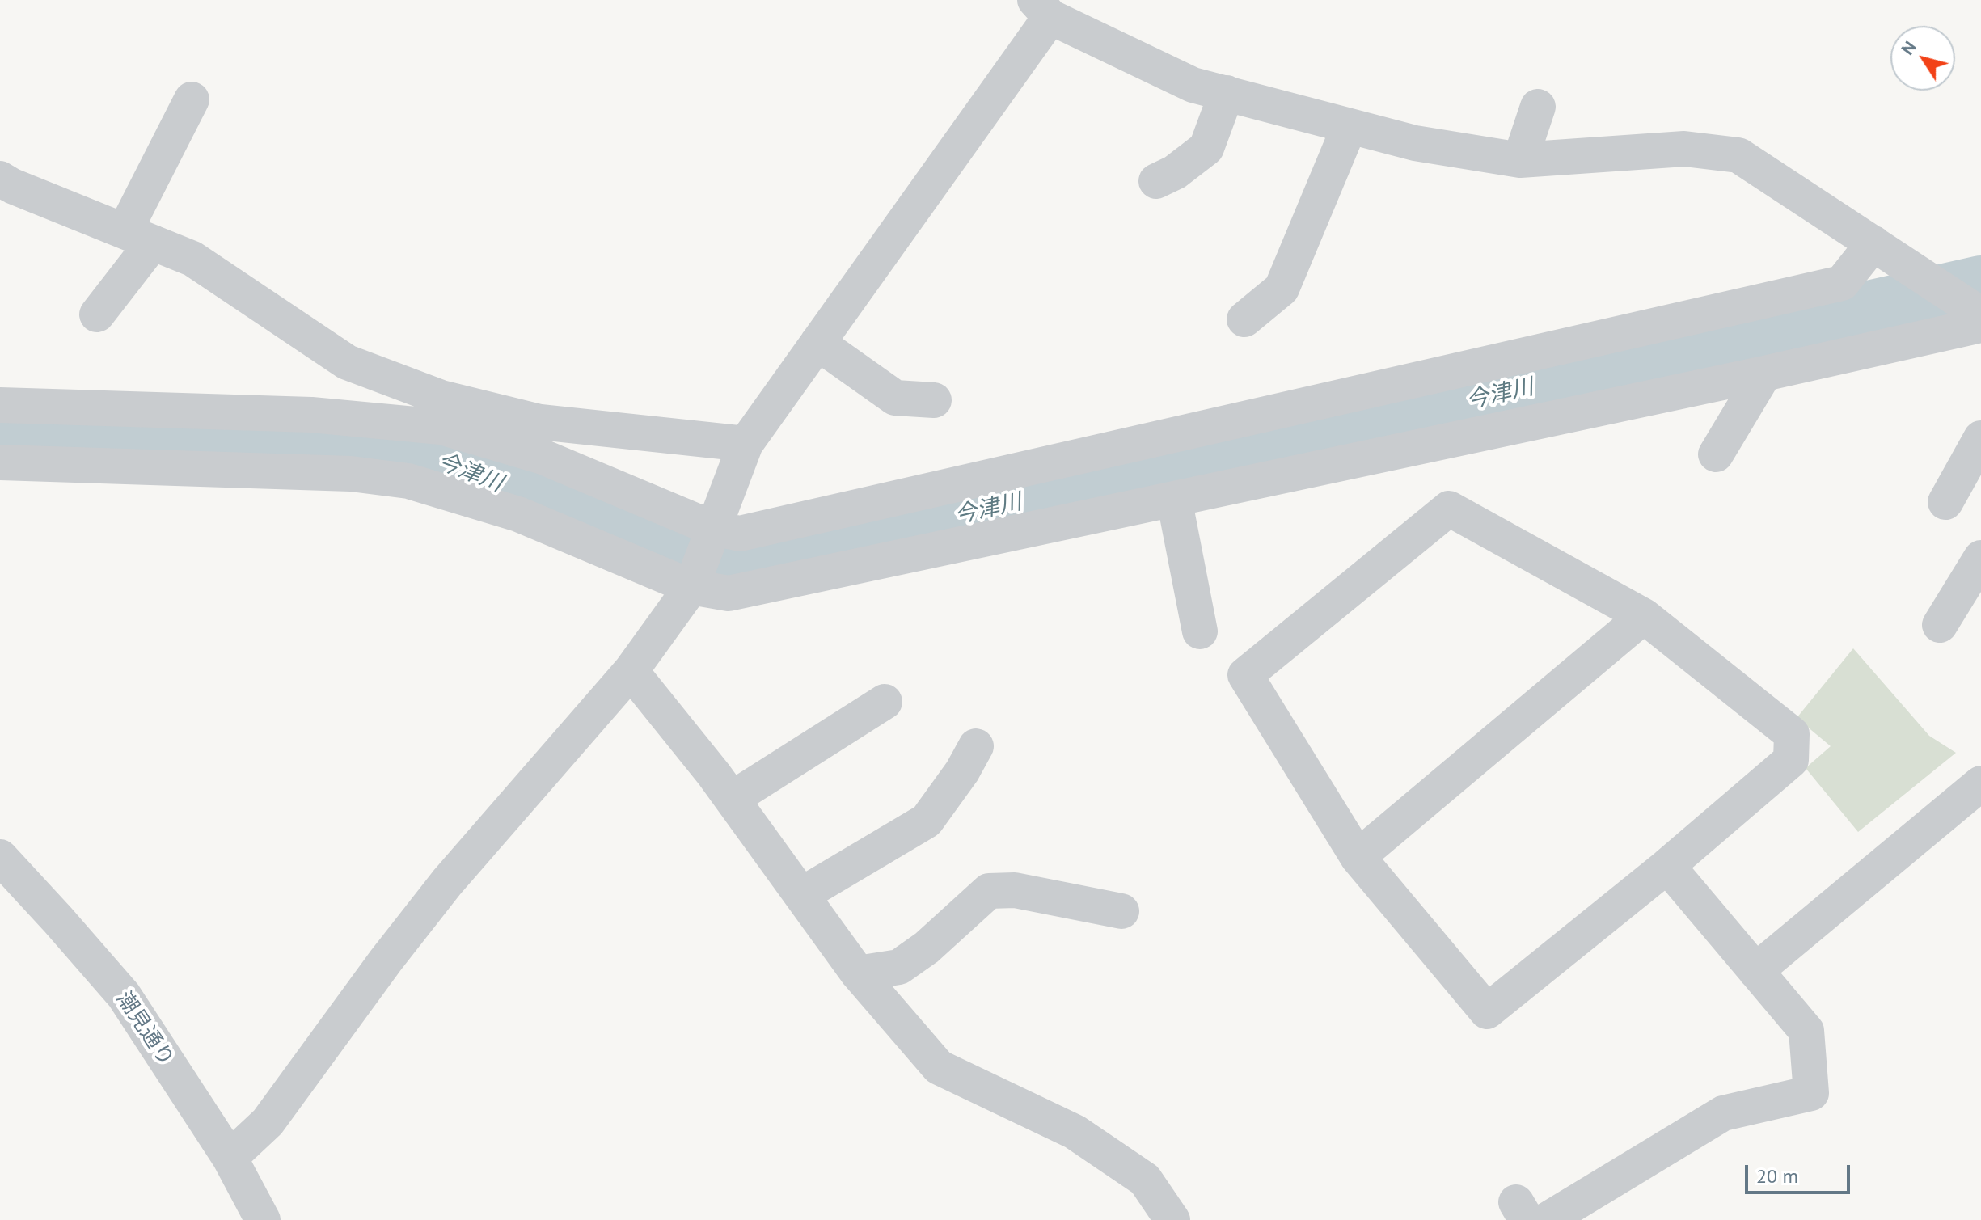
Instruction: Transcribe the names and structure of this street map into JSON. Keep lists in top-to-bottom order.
{
  "streets": {
    "street": ["潮見通り"]
  },
  "water": ["今津川"],
  "scale_bar": "20 m",
  "north": "top left"
}
